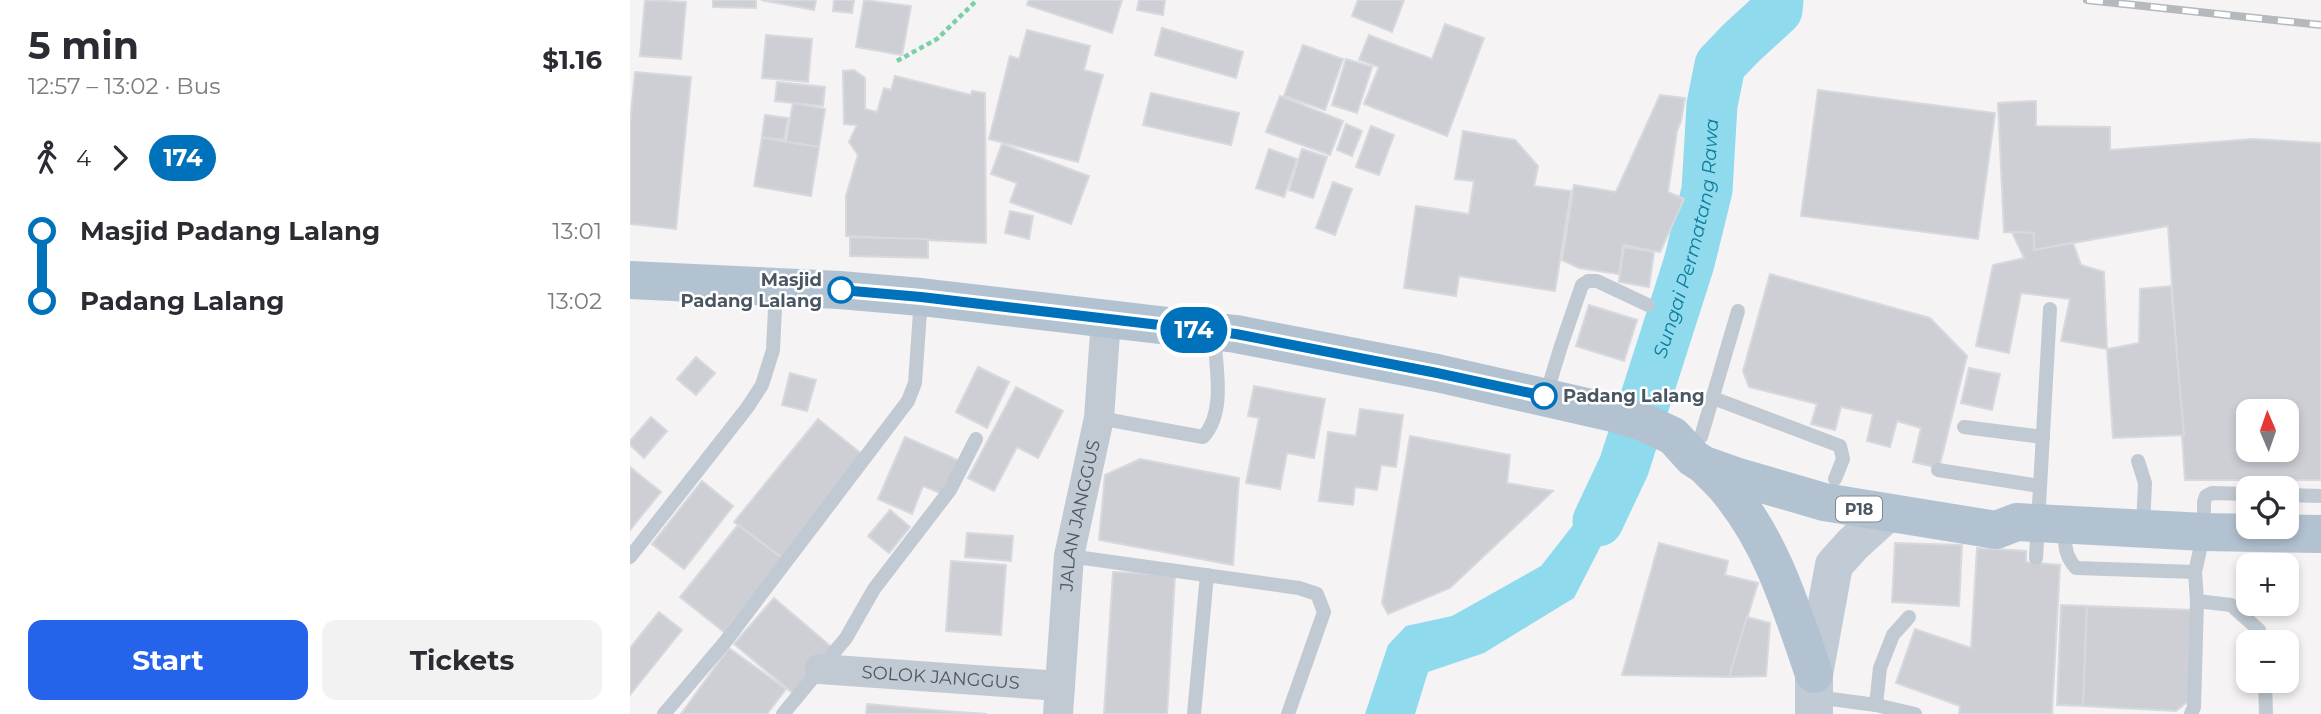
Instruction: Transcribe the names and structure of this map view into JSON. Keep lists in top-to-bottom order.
{
  "streets": {
    "main road": ["P18"],
    "street": ["JALAN JANGGUS", "SOLOK JANGGUS"]
  },
  "crossings": [
    ["P18", "JALAN JANGGUS"],
    ["JALAN JANGGUS", "SOLOK JANGGUS"]
  ],
  "water": ["Sungai Permatang Rawa"],
  "places": ["Masjid Padang Lalang", "Padang Lalang"],
  "lines": ["bus line 174"],
  "north": "top",
  "page": {
    "heading": ["5 min", "12:57 – 13:02 · Bus", "$1.16"],
    "on_map": "174",
    "legs": ["4", "174"],
    "list": [
      {
        "name": "Masjid Padang Lalang",
        "value": "13:01"
      },
      {
        "name": "Padang Lalang",
        "value": "13:02"
      }
    ],
    "map_buttons": ["+", "−"],
    "buttons": ["Start", "Tickets"]
  }
}
